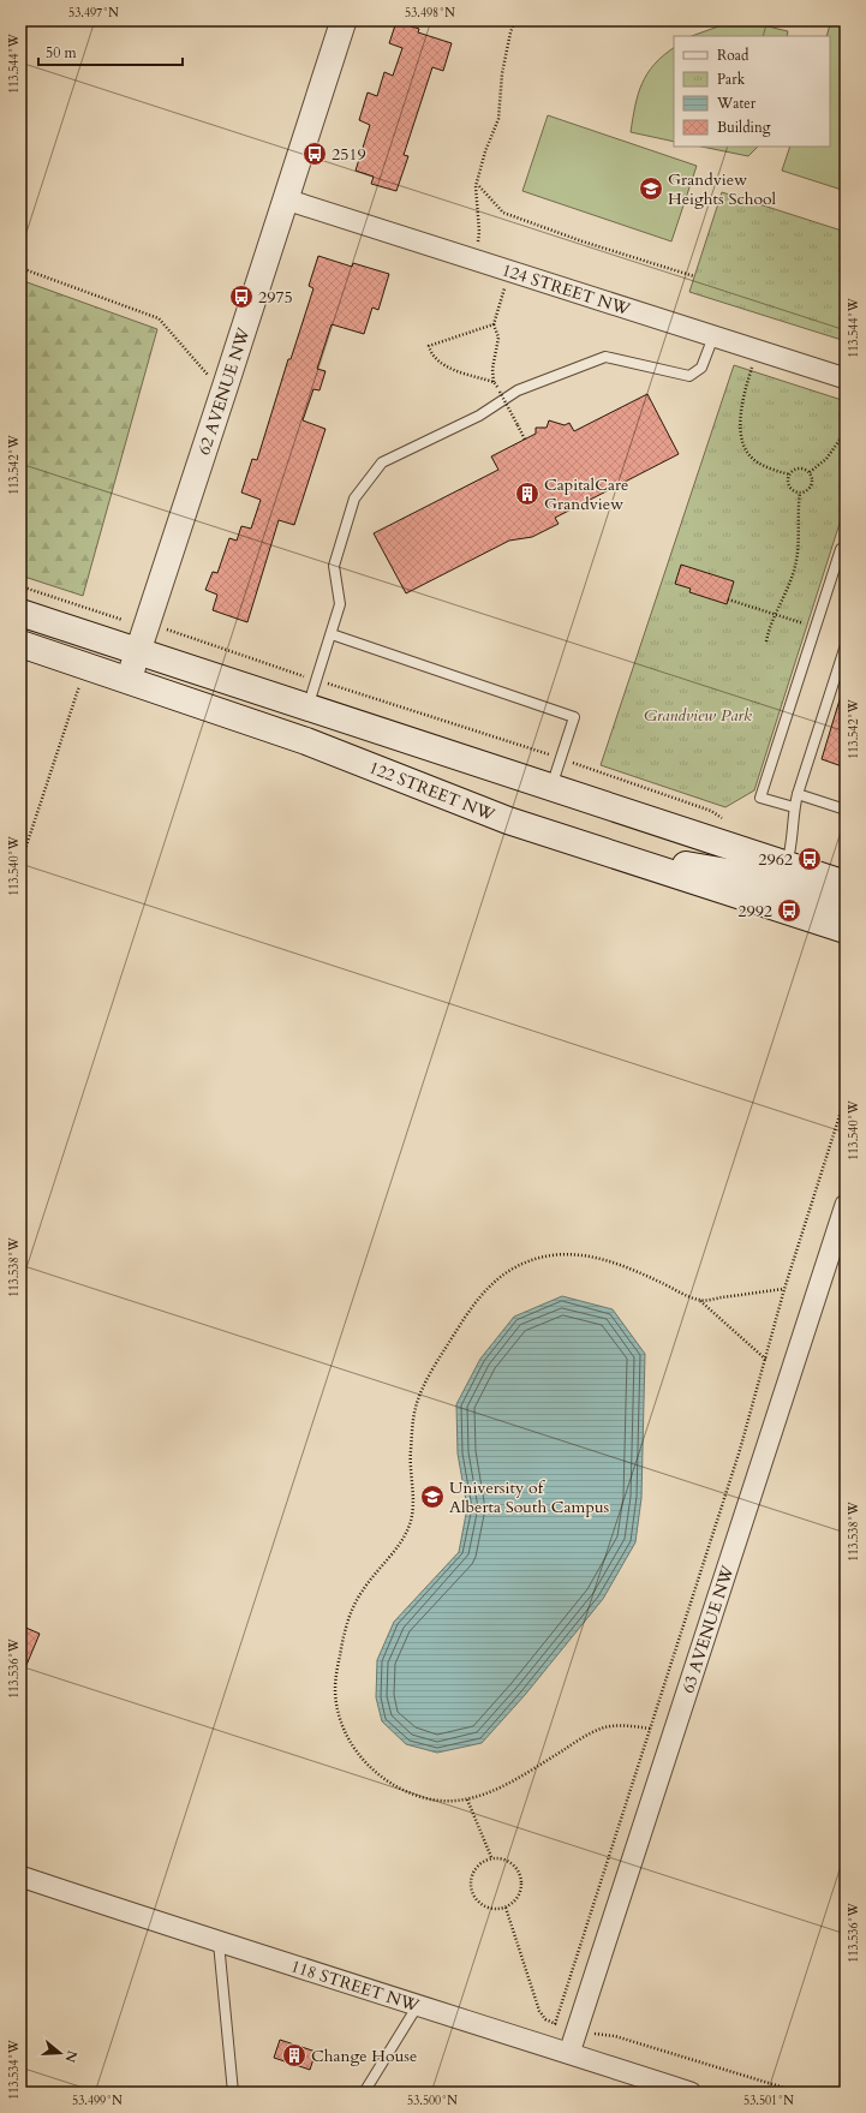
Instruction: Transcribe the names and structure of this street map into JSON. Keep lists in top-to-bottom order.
{
  "streets": {
    "main road": ["122 STREET NW"],
    "street": [
      "124 STREET NW",
      "62 AVENUE NW",
      "63 AVENUE NW",
      "118 STREET NW"
    ]
  },
  "crossings": [
    ["124 STREET NW", "62 AVENUE NW"],
    ["62 AVENUE NW", "122 STREET NW"],
    ["63 AVENUE NW", "118 STREET NW"]
  ],
  "parks": ["Grandview Park"],
  "places": {
    "bus stop": [
      "2519",
      "2975",
      "2962",
      "2992"
    ],
    "school or university": ["Grandview Heights School", "University of Alberta South Campus"],
    "building": ["CapitalCare Grandview", "Change House"]
  },
  "legend": [
    "Road",
    "Park",
    "Water",
    "Building"
  ],
  "scale_bar": "50 m",
  "north": "right",
  "coordinates": [
    "53.497°N",
    "53.498°N",
    "113.544°W",
    "113.542°W",
    "113.540°W",
    "113.538°W",
    "113.536°W",
    "113.534°W",
    "53.499°N",
    "53.500°N",
    "53.501°N"
  ]
}
